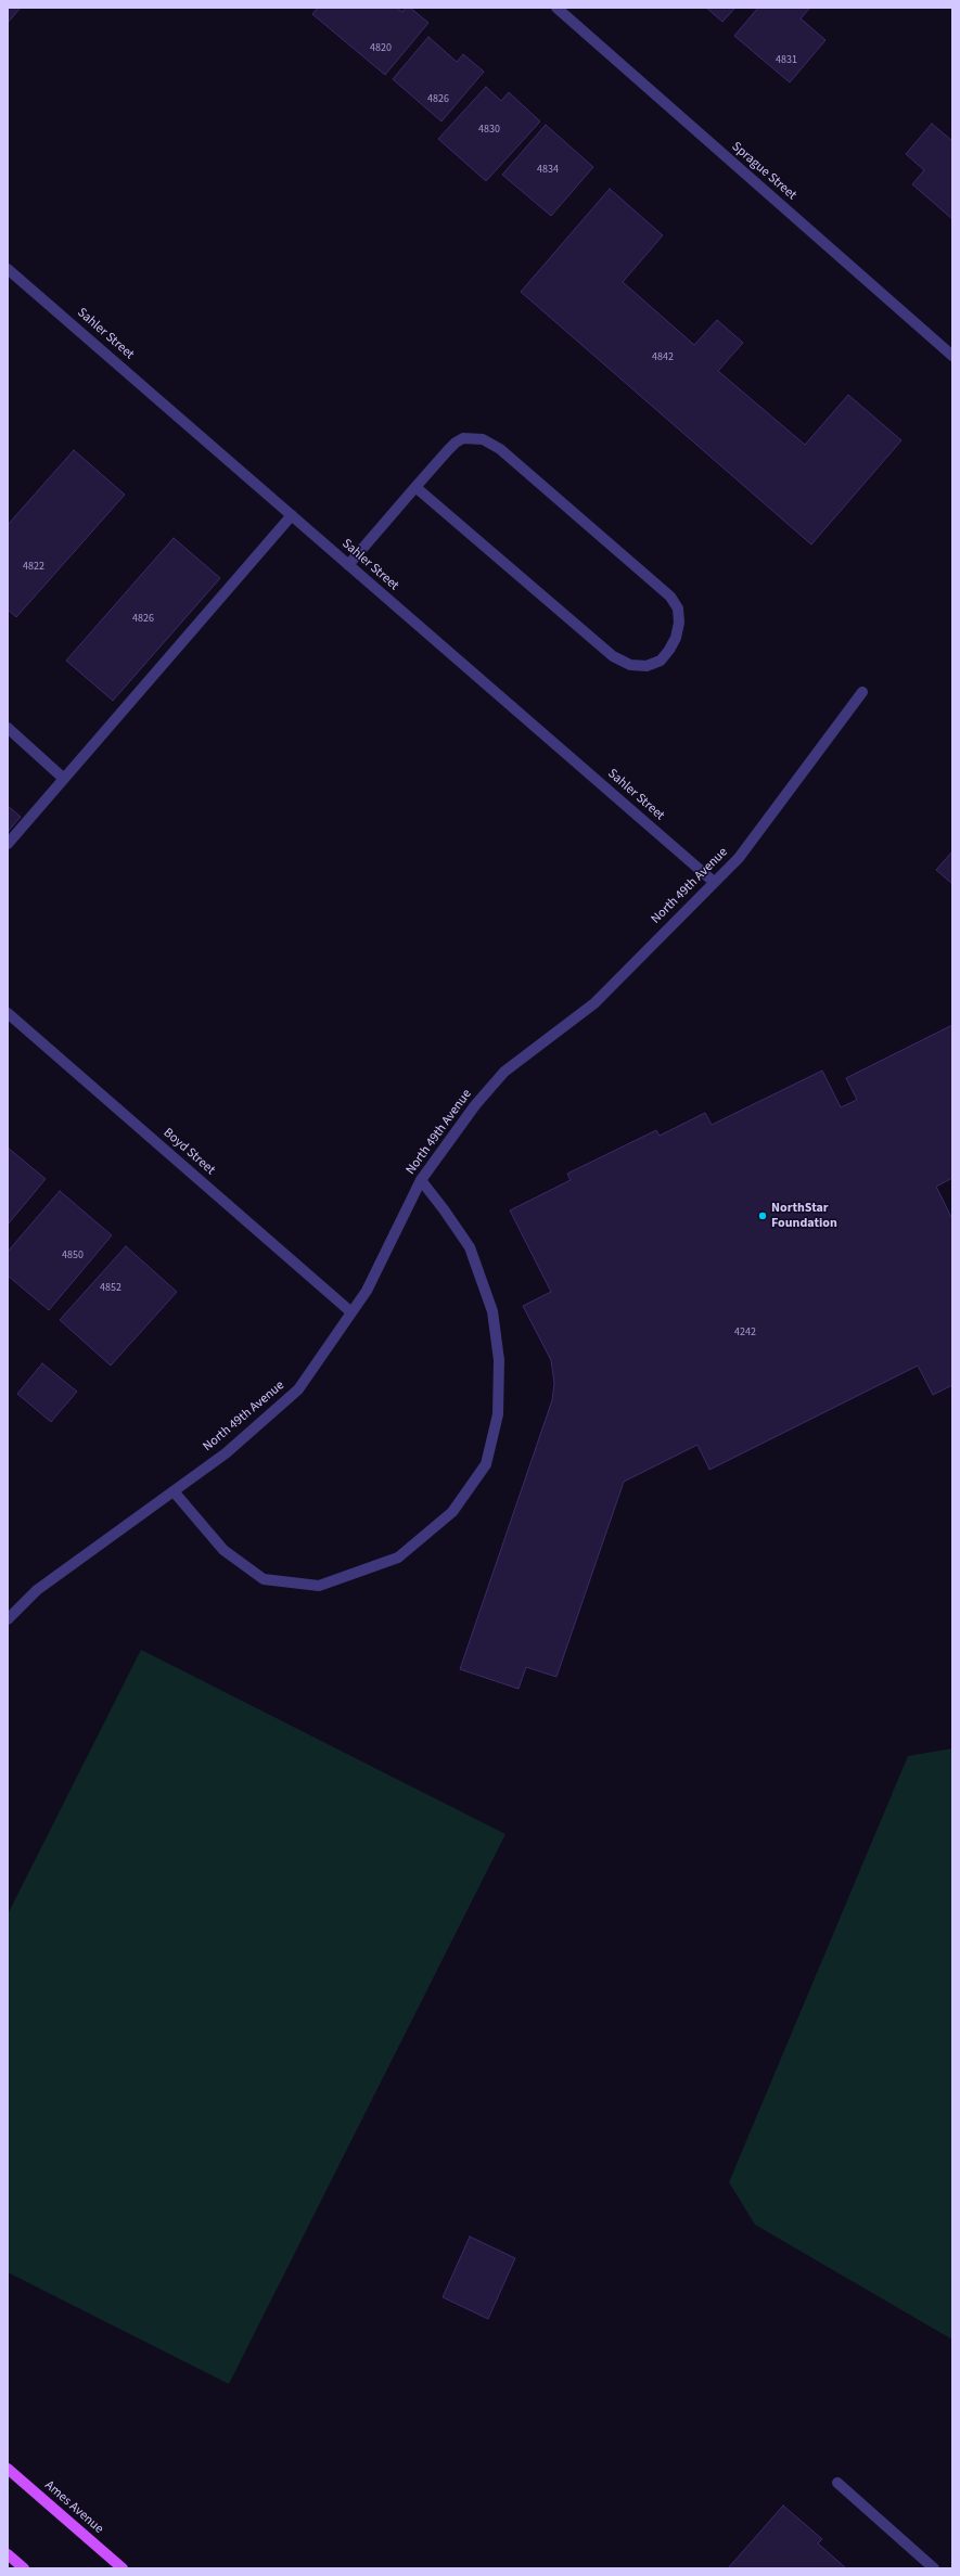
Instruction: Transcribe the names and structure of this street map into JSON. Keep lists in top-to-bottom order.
{
  "streets": {
    "main road": ["Ames Avenue"],
    "street": [
      "Sprague Street",
      "Sahler Street",
      "North 49th Avenue",
      "Boyd Street"
    ]
  },
  "crossings": [
    ["Sahler Street", "North 49th Avenue"],
    ["North 49th Avenue", "Boyd Street"]
  ],
  "places": ["NorthStar Foundation"],
  "house_numbers": [
    "4820",
    "4831",
    "4826",
    "4830",
    "4834",
    "4842",
    "4822",
    "4826",
    "4850",
    "4852",
    "4242"
  ]
}
